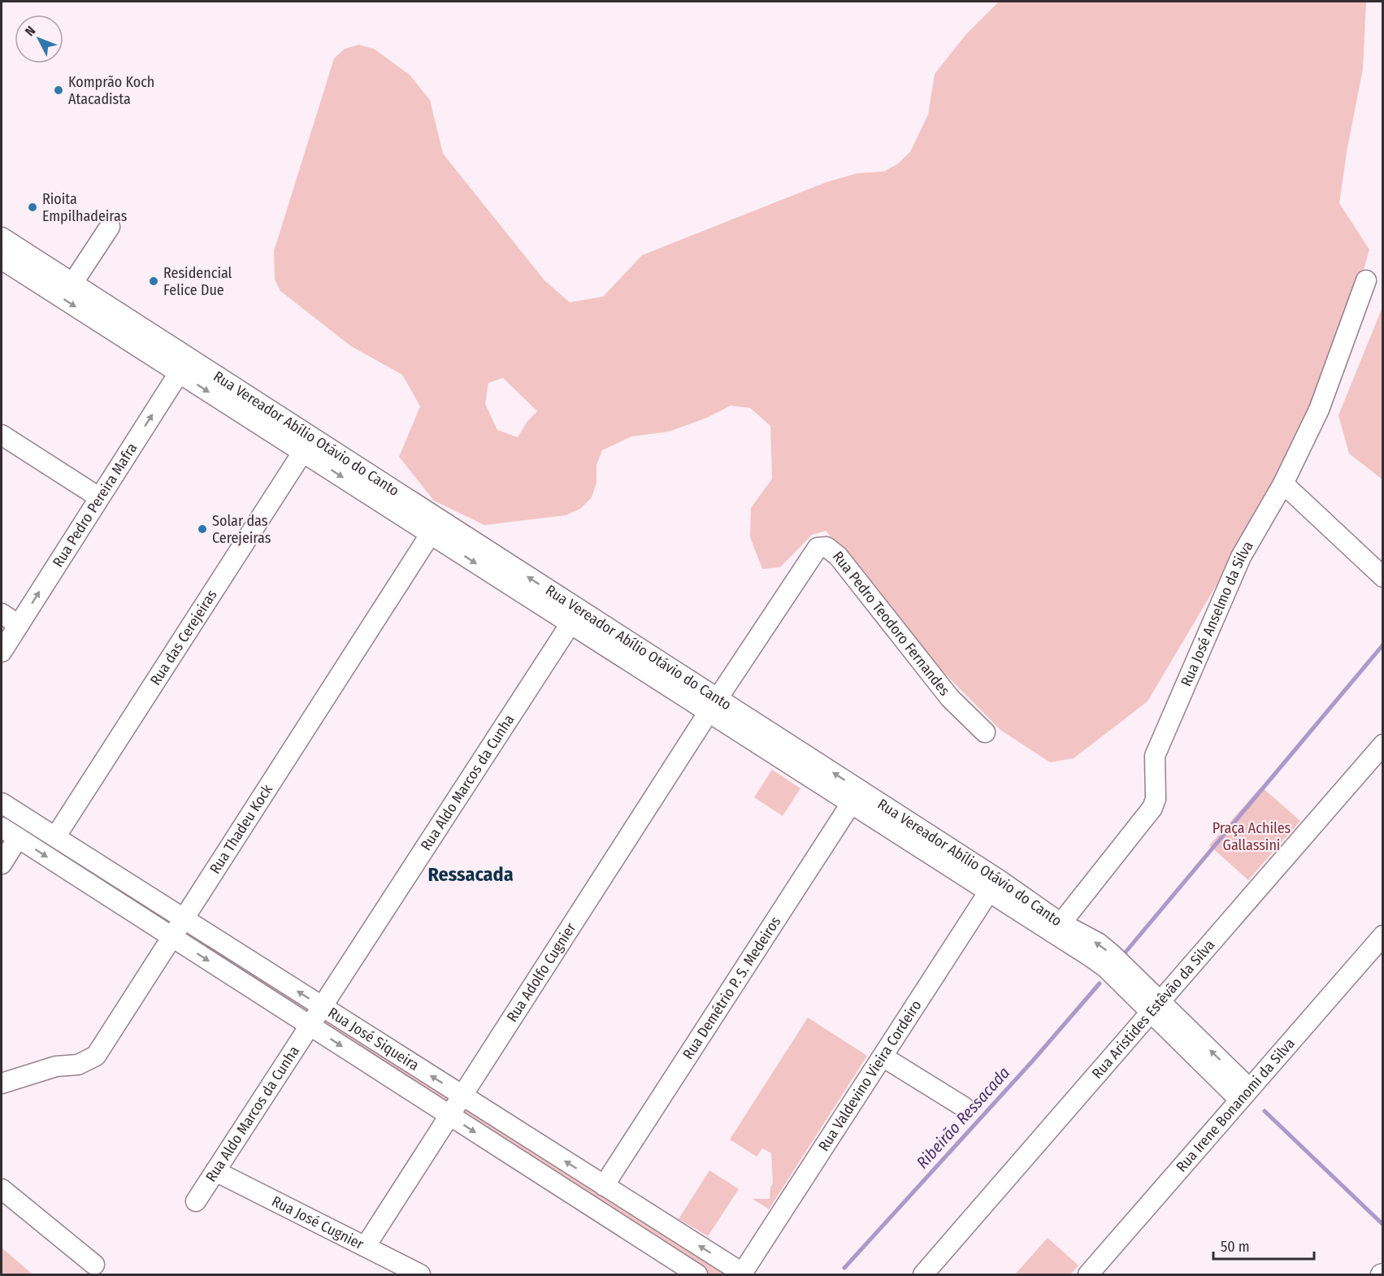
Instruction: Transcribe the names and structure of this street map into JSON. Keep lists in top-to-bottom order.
{
  "streets": {
    "street": [
      "Rua Vereador Abílio Otávio do Canto",
      "Rua Pedro Pereira Mafra",
      "Rua José Anselmo da Silva",
      "Rua Pedro Teodoro Fernandes",
      "Rua das Cerejeiras",
      "Rua Aldo Marcos da Cunha",
      "Rua Thadeu Kock",
      "Rua Adolfo Cugnier",
      "Rua Demétrio P. S. Medeiros",
      "Rua Aristides Estêvão da Silva",
      "Rua José Siqueira",
      "Rua Valdevino Vieira Cordeiro",
      "Rua Irene Bonanomi da Silva",
      "Rua José Cugnier"
    ]
  },
  "crossings": [
    ["Rua Vereador Abílio Otávio do Canto", "Rua Pedro Pereira Mafra"],
    ["Rua Vereador Abílio Otávio do Canto", "Rua José Anselmo da Silva"],
    ["Rua Vereador Abílio Otávio do Canto", "Rua Pedro Teodoro Fernandes"],
    ["Rua Vereador Abílio Otávio do Canto", "Rua das Cerejeiras"],
    ["Rua Vereador Abílio Otávio do Canto", "Rua Aldo Marcos da Cunha"],
    ["Rua Vereador Abílio Otávio do Canto", "Rua Thadeu Kock"],
    ["Rua Vereador Abílio Otávio do Canto", "Rua Adolfo Cugnier"],
    ["Rua Vereador Abílio Otávio do Canto", "Rua Demétrio P. S. Medeiros"],
    ["Rua Vereador Abílio Otávio do Canto", "Rua Aristides Estêvão da Silva"],
    ["Rua Vereador Abílio Otávio do Canto", "Rua Valdevino Vieira Cordeiro"],
    ["Rua Vereador Abílio Otávio do Canto", "Rua Irene Bonanomi da Silva"],
    ["Rua Pedro Teodoro Fernandes", "Rua Adolfo Cugnier"],
    ["Rua das Cerejeiras", "Rua José Siqueira"],
    ["Rua Aldo Marcos da Cunha", "Rua José Siqueira"],
    ["Rua Aldo Marcos da Cunha", "Rua José Cugnier"],
    ["Rua Thadeu Kock", "Rua José Siqueira"],
    ["Rua Adolfo Cugnier", "Rua José Siqueira"],
    ["Rua Adolfo Cugnier", "Rua José Cugnier"],
    ["Rua Demétrio P. S. Medeiros", "Rua José Siqueira"],
    ["Rua José Siqueira", "Rua Valdevino Vieira Cordeiro"]
  ],
  "one_way": ["Rua Pedro Pereira Mafra"],
  "districts": ["Ressacada"],
  "water": ["Ribeirão Ressacada"],
  "parks": ["Praça Achiles Gallassini"],
  "places": [
    "Komprão Koch Atacadista",
    "Rioita Empilhadeiras",
    "Residencial Felice Due",
    "Solar das Cerejeiras"
  ],
  "scale_bar": "50 m",
  "north": "top left"
}
